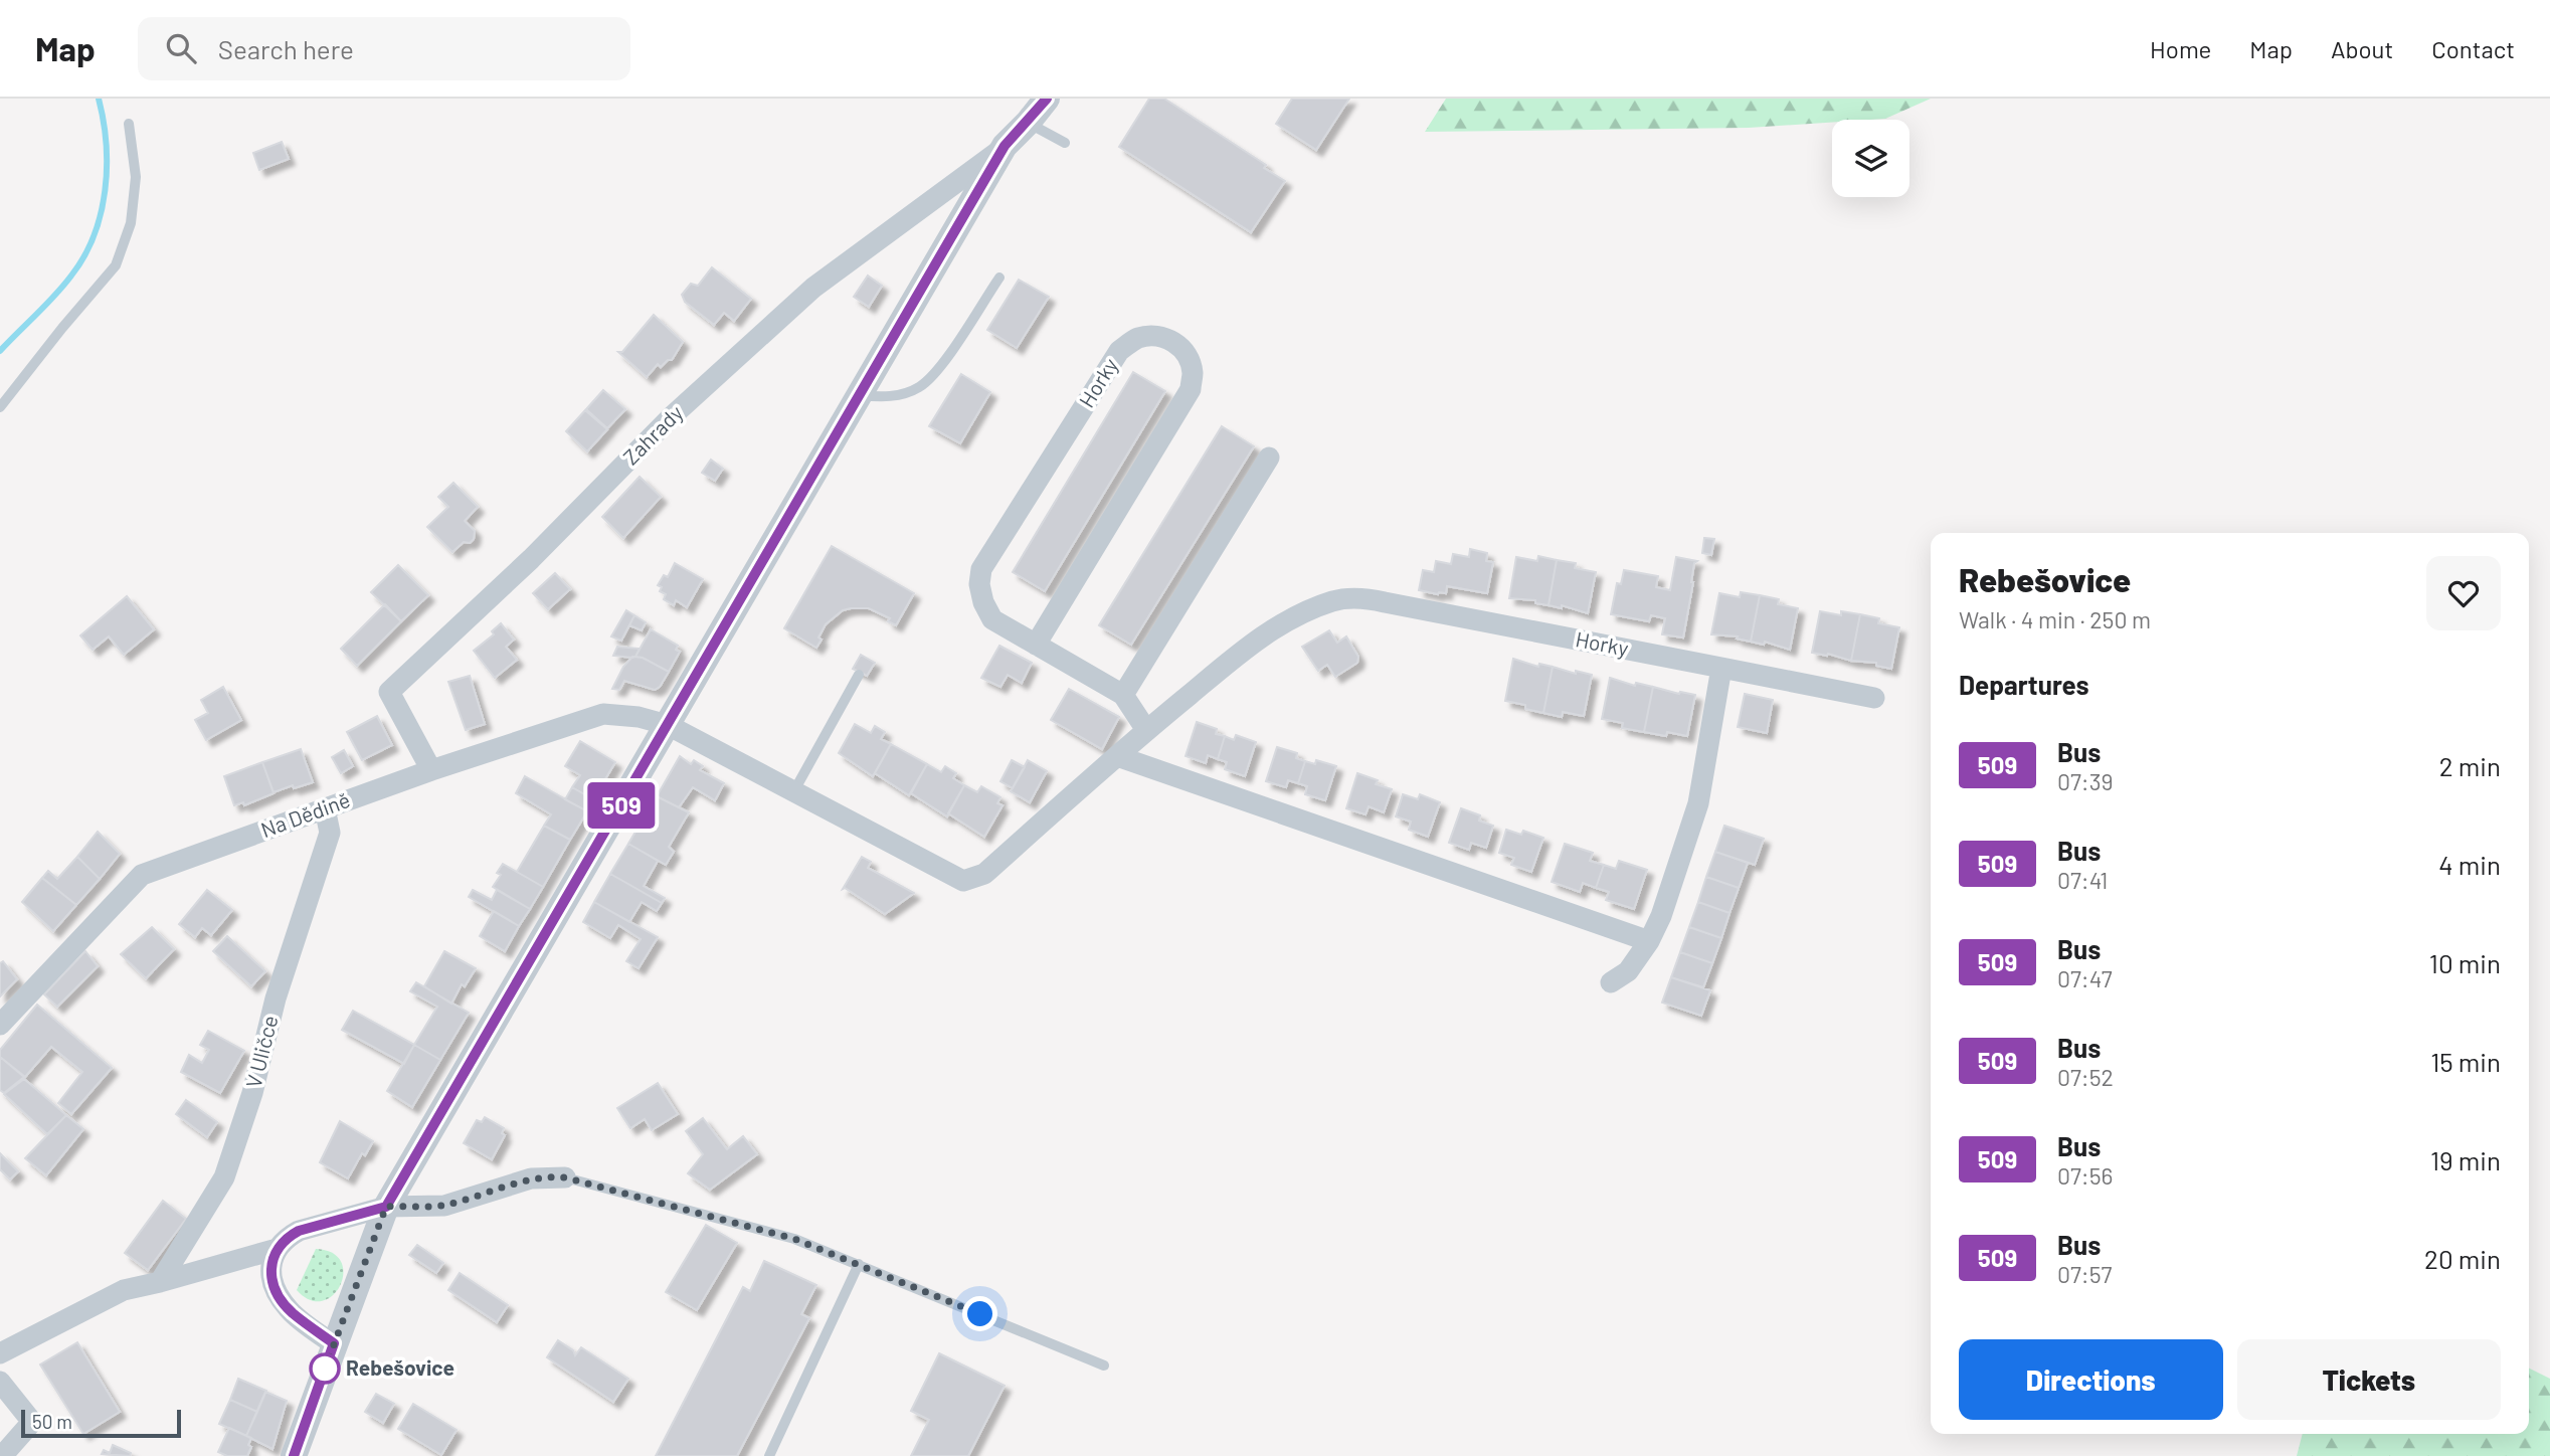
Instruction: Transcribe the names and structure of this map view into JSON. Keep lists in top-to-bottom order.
{
  "streets": {
    "street": [
      "Horky",
      "Zahrady",
      "Na Dědině",
      "V Uličce"
    ]
  },
  "crossings": [
    ["Horky", "Na Dědině"],
    ["Zahrady", "Na Dědině"],
    ["Na Dědině", "V Uličce"]
  ],
  "places": ["Rebešovice"],
  "lines": ["bus line 509"],
  "scale_bar": "50 m",
  "page": {
    "header": "Map",
    "search": "Search here",
    "nav": [
      "Home",
      "Map",
      "About",
      "Contact"
    ],
    "on_map": "509",
    "heading": [
      ["Rebešovice", "Walk · 4 min · 250 m"],
      "Departures"
    ],
    "list": [
      {
        "mark": "509",
        "name": "Bus",
        "note": "07:39",
        "value": "2 min"
      },
      {
        "mark": "509",
        "name": "Bus",
        "note": "07:41",
        "value": "4 min"
      },
      {
        "mark": "509",
        "name": "Bus",
        "note": "07:47",
        "value": "10 min"
      },
      {
        "mark": "509",
        "name": "Bus",
        "note": "07:52",
        "value": "15 min"
      },
      {
        "mark": "509",
        "name": "Bus",
        "note": "07:56",
        "value": "19 min"
      },
      {
        "mark": "509",
        "name": "Bus",
        "note": "07:57",
        "value": "20 min"
      }
    ],
    "buttons": ["Directions", "Tickets"],
    "scale": "50 m"
  }
}
